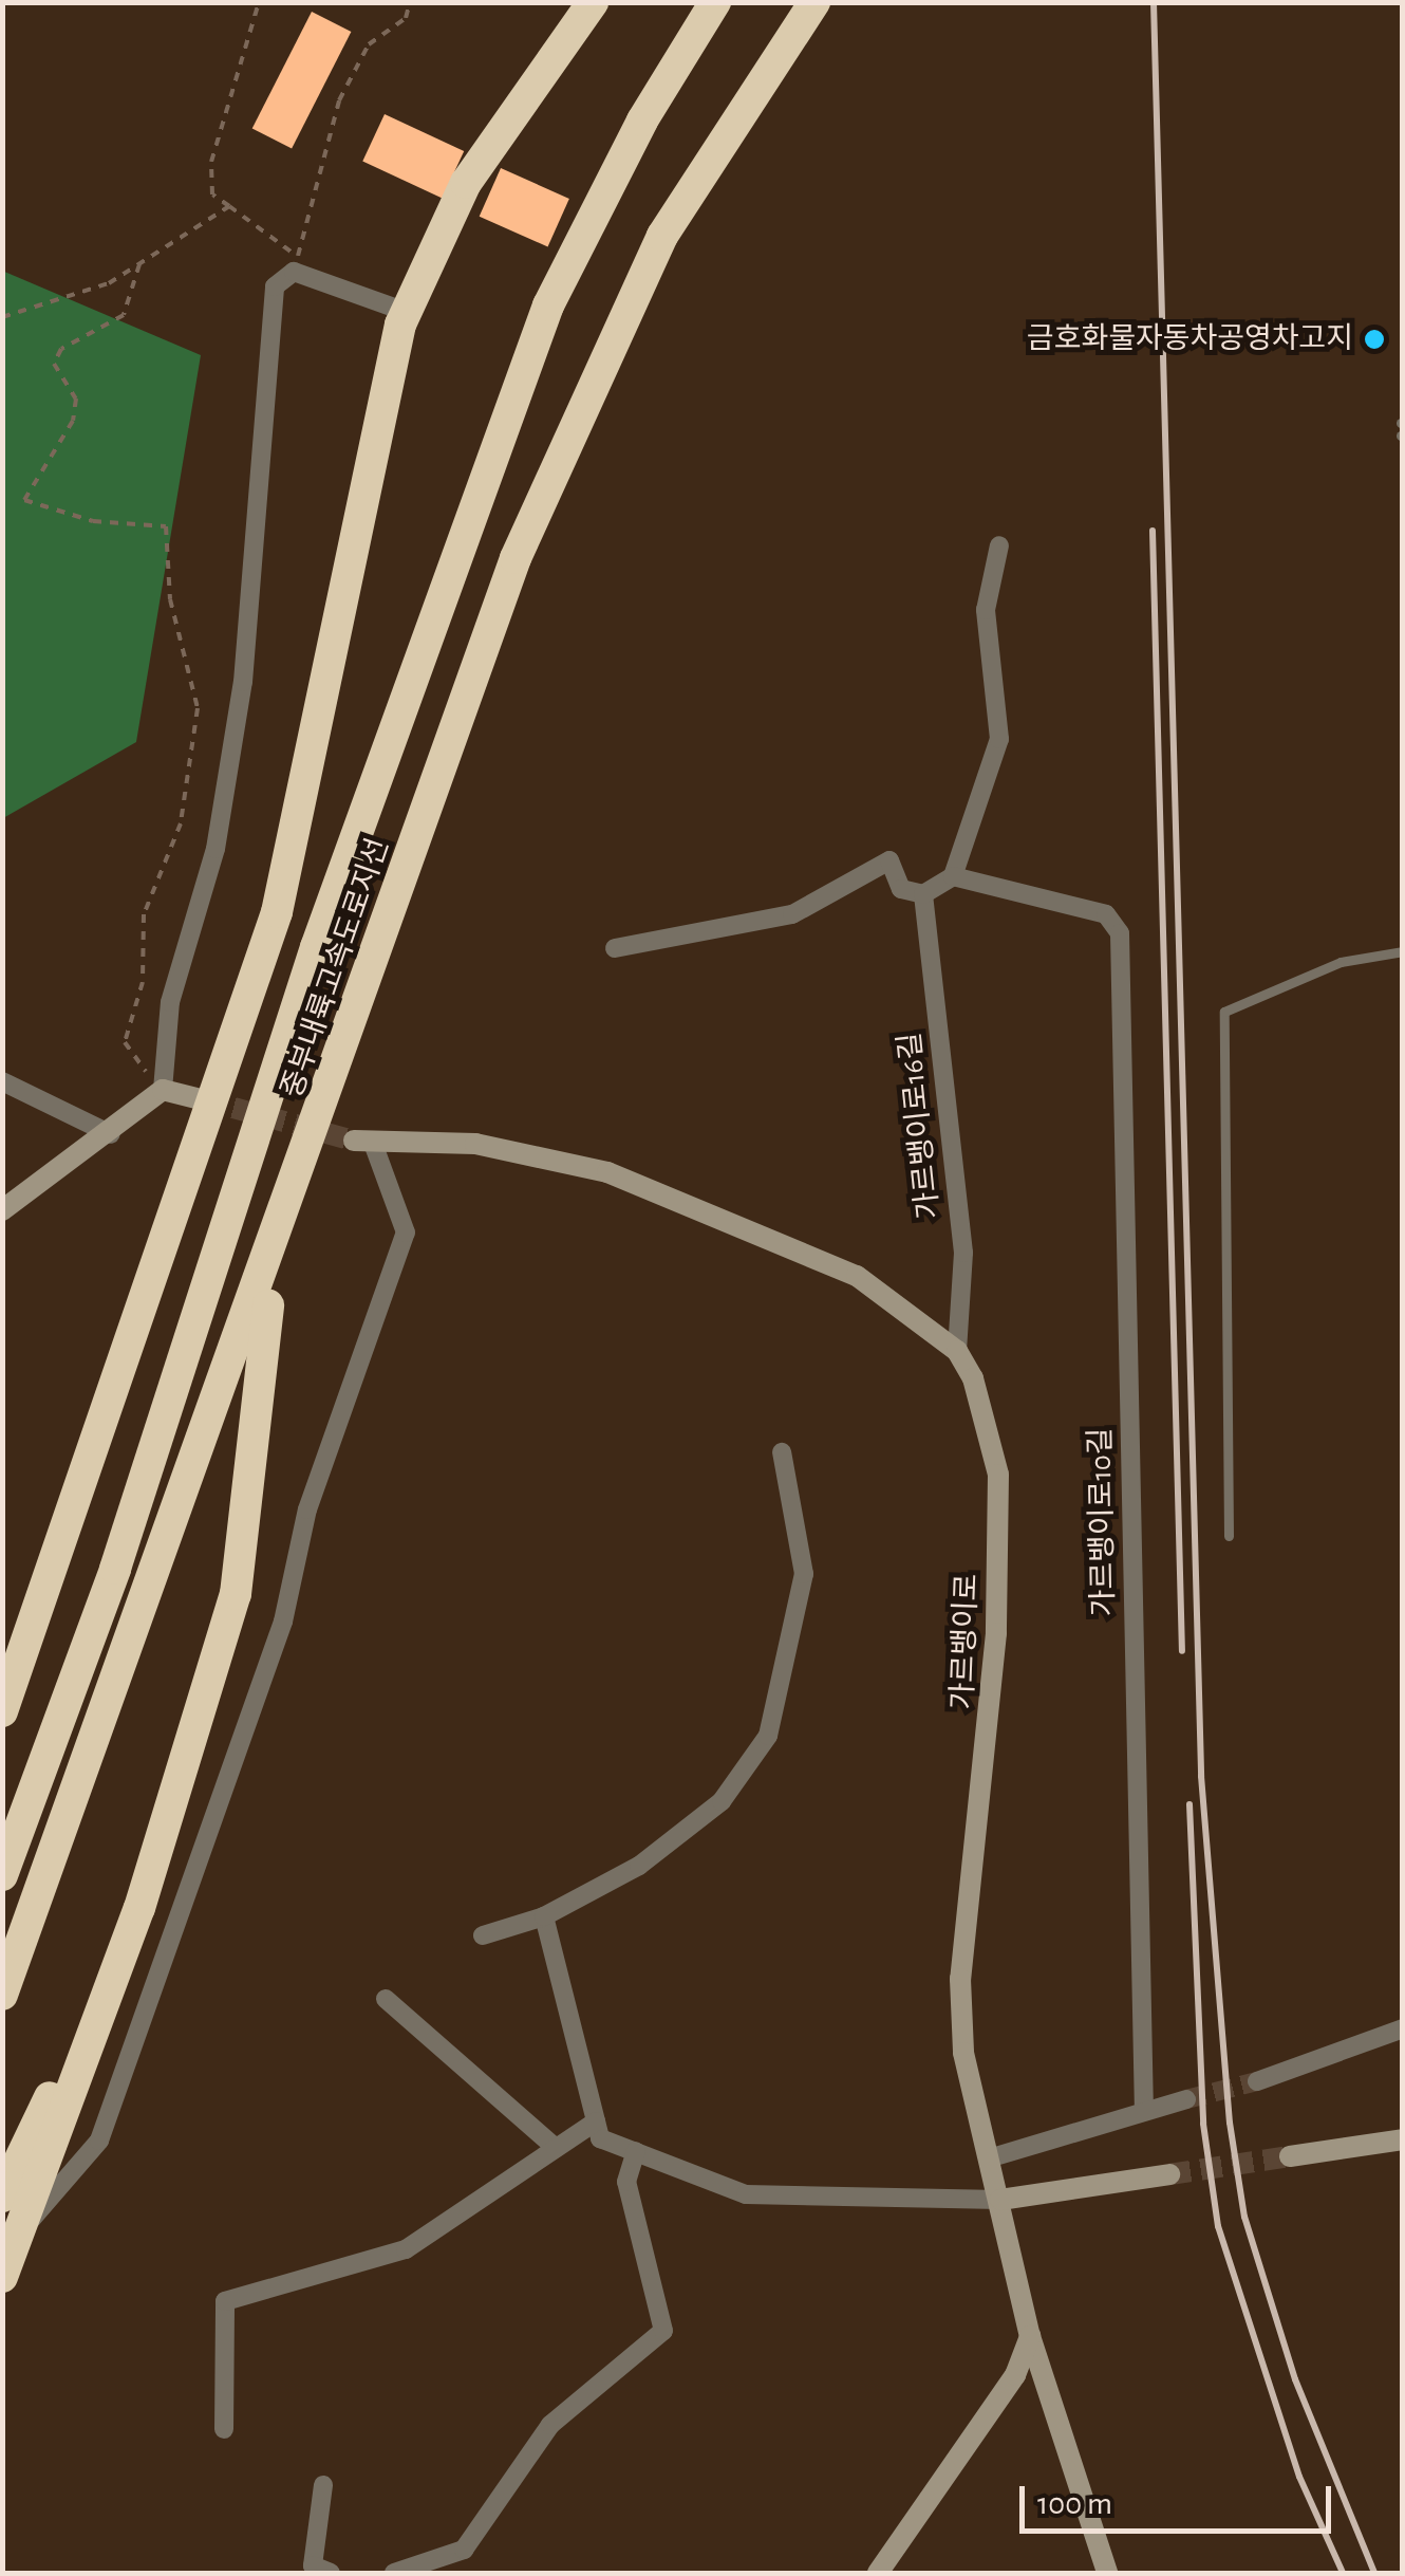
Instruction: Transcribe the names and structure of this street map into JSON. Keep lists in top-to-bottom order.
{
  "streets": {
    "highway": ["중부내륙고속도로지선"],
    "street": ["가르뱅이로16길", "가르뱅이로10길", "가르뱅이로"]
  },
  "crossings": [
    ["가르뱅이로16길", "가르뱅이로"]
  ],
  "places": ["금호화물자동차공영차고지"],
  "scale_bar": "100 m"
}
